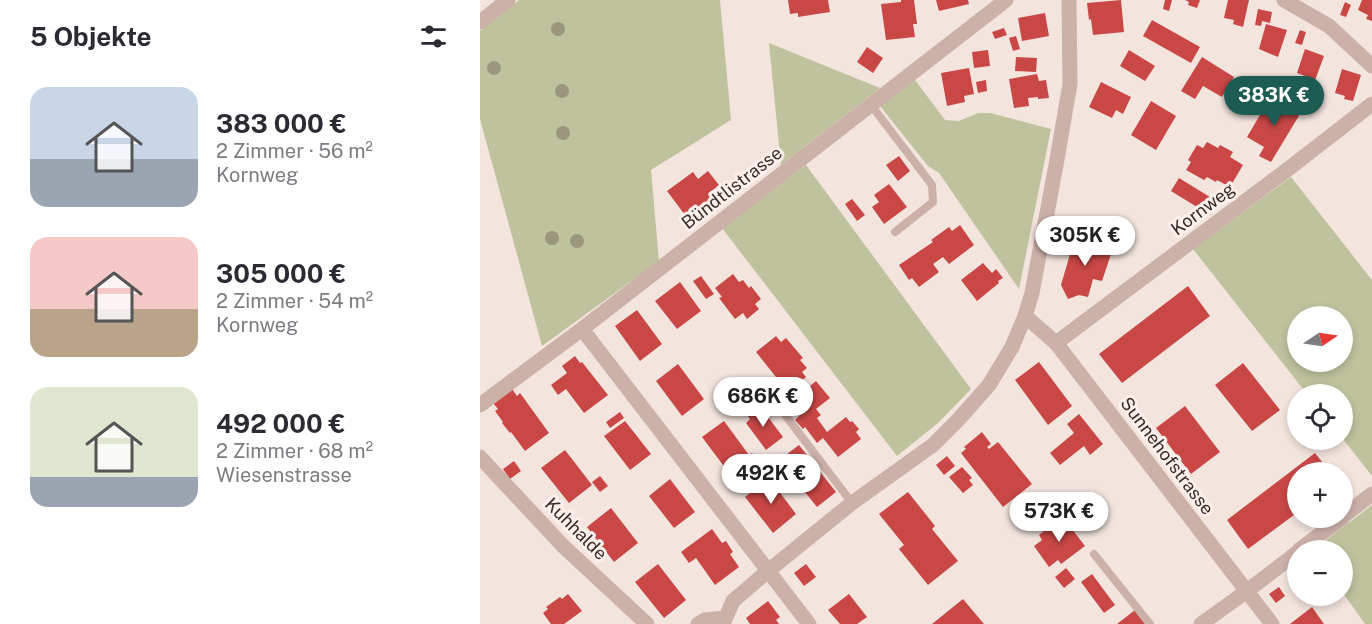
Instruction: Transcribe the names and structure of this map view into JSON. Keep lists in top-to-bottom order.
{
  "streets": {
    "street": [
      "Bündtlistrasse",
      "Kornweg",
      "Sunnehofstrasse",
      "Kuhhalde"
    ]
  },
  "crossings": [
    ["Kornweg", "Sunnehofstrasse"]
  ],
  "north": "right",
  "page": {
    "heading": "5 Objekte",
    "list": [
      {
        "name": "383 000 €",
        "note": "2 Zimmer · 56 m² · Kornweg"
      },
      {
        "name": "305 000 €",
        "note": "2 Zimmer · 54 m² · Kornweg"
      },
      {
        "name": "492 000 €",
        "note": "2 Zimmer · 68 m² · Wiesenstrasse"
      }
    ],
    "price": [
      "383K €",
      "305K €",
      "686K €",
      "492K €",
      "573K €"
    ],
    "map_buttons": ["+", "−"]
  }
}
